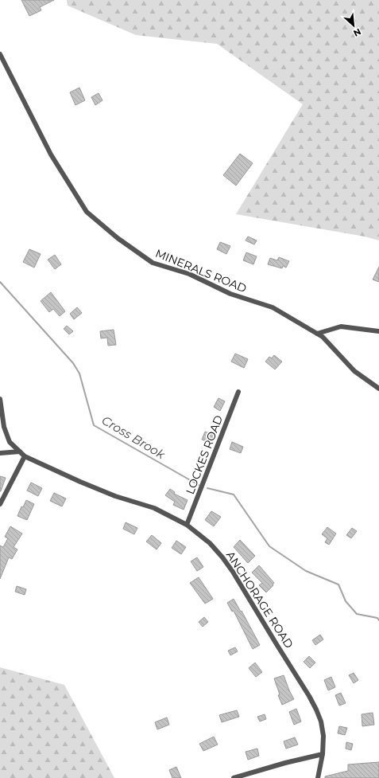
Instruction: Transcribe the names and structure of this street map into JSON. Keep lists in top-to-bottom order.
{
  "streets": {
    "street": ["MINERALS ROAD", "LOCKES ROAD", "ANCHORAGE ROAD"]
  },
  "crossings": [
    ["LOCKES ROAD", "ANCHORAGE ROAD"]
  ],
  "water": ["Cross Brook"],
  "north": "bottom right"
}
